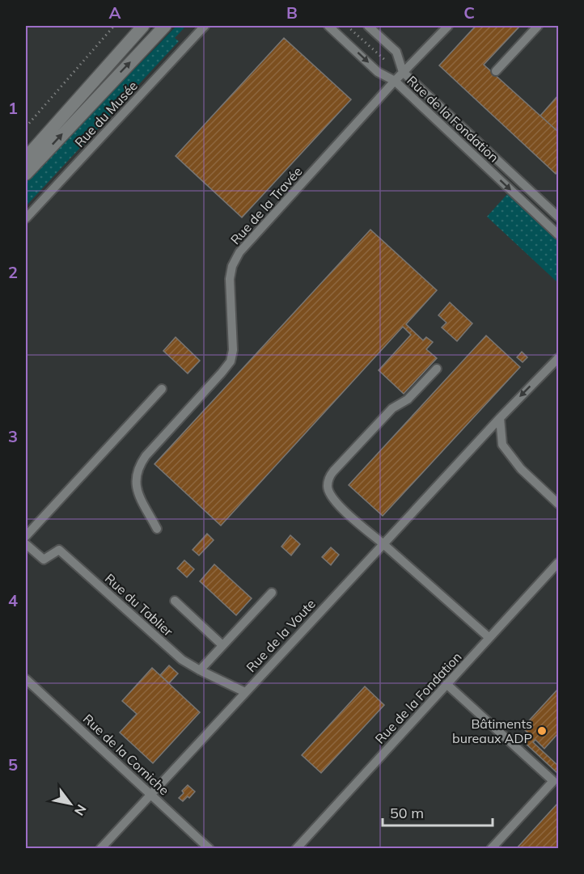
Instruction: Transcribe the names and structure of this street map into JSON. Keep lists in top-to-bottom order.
{
  "streets": {
    "lane": [
      "Rue du Musée",
      "Rue de la Fondation",
      "Rue de la Travée",
      "Rue du Tablier",
      "Rue de la Voute",
      "Rue de la Corniche"
    ]
  },
  "crossings": [
    ["Rue de la Fondation", "Rue de la Travée"],
    ["Rue du Tablier", "Rue de la Voute"],
    ["Rue de la Voute", "Rue de la Corniche"]
  ],
  "places": ["Bâtiments bureaux ADP"],
  "scale_bar": "50 m",
  "north": "bottom right",
  "grid": {
    "columns": ["A", "B", "C"],
    "rows": [
      "1",
      "2",
      "3",
      "4",
      "5"
    ]
  }
}
